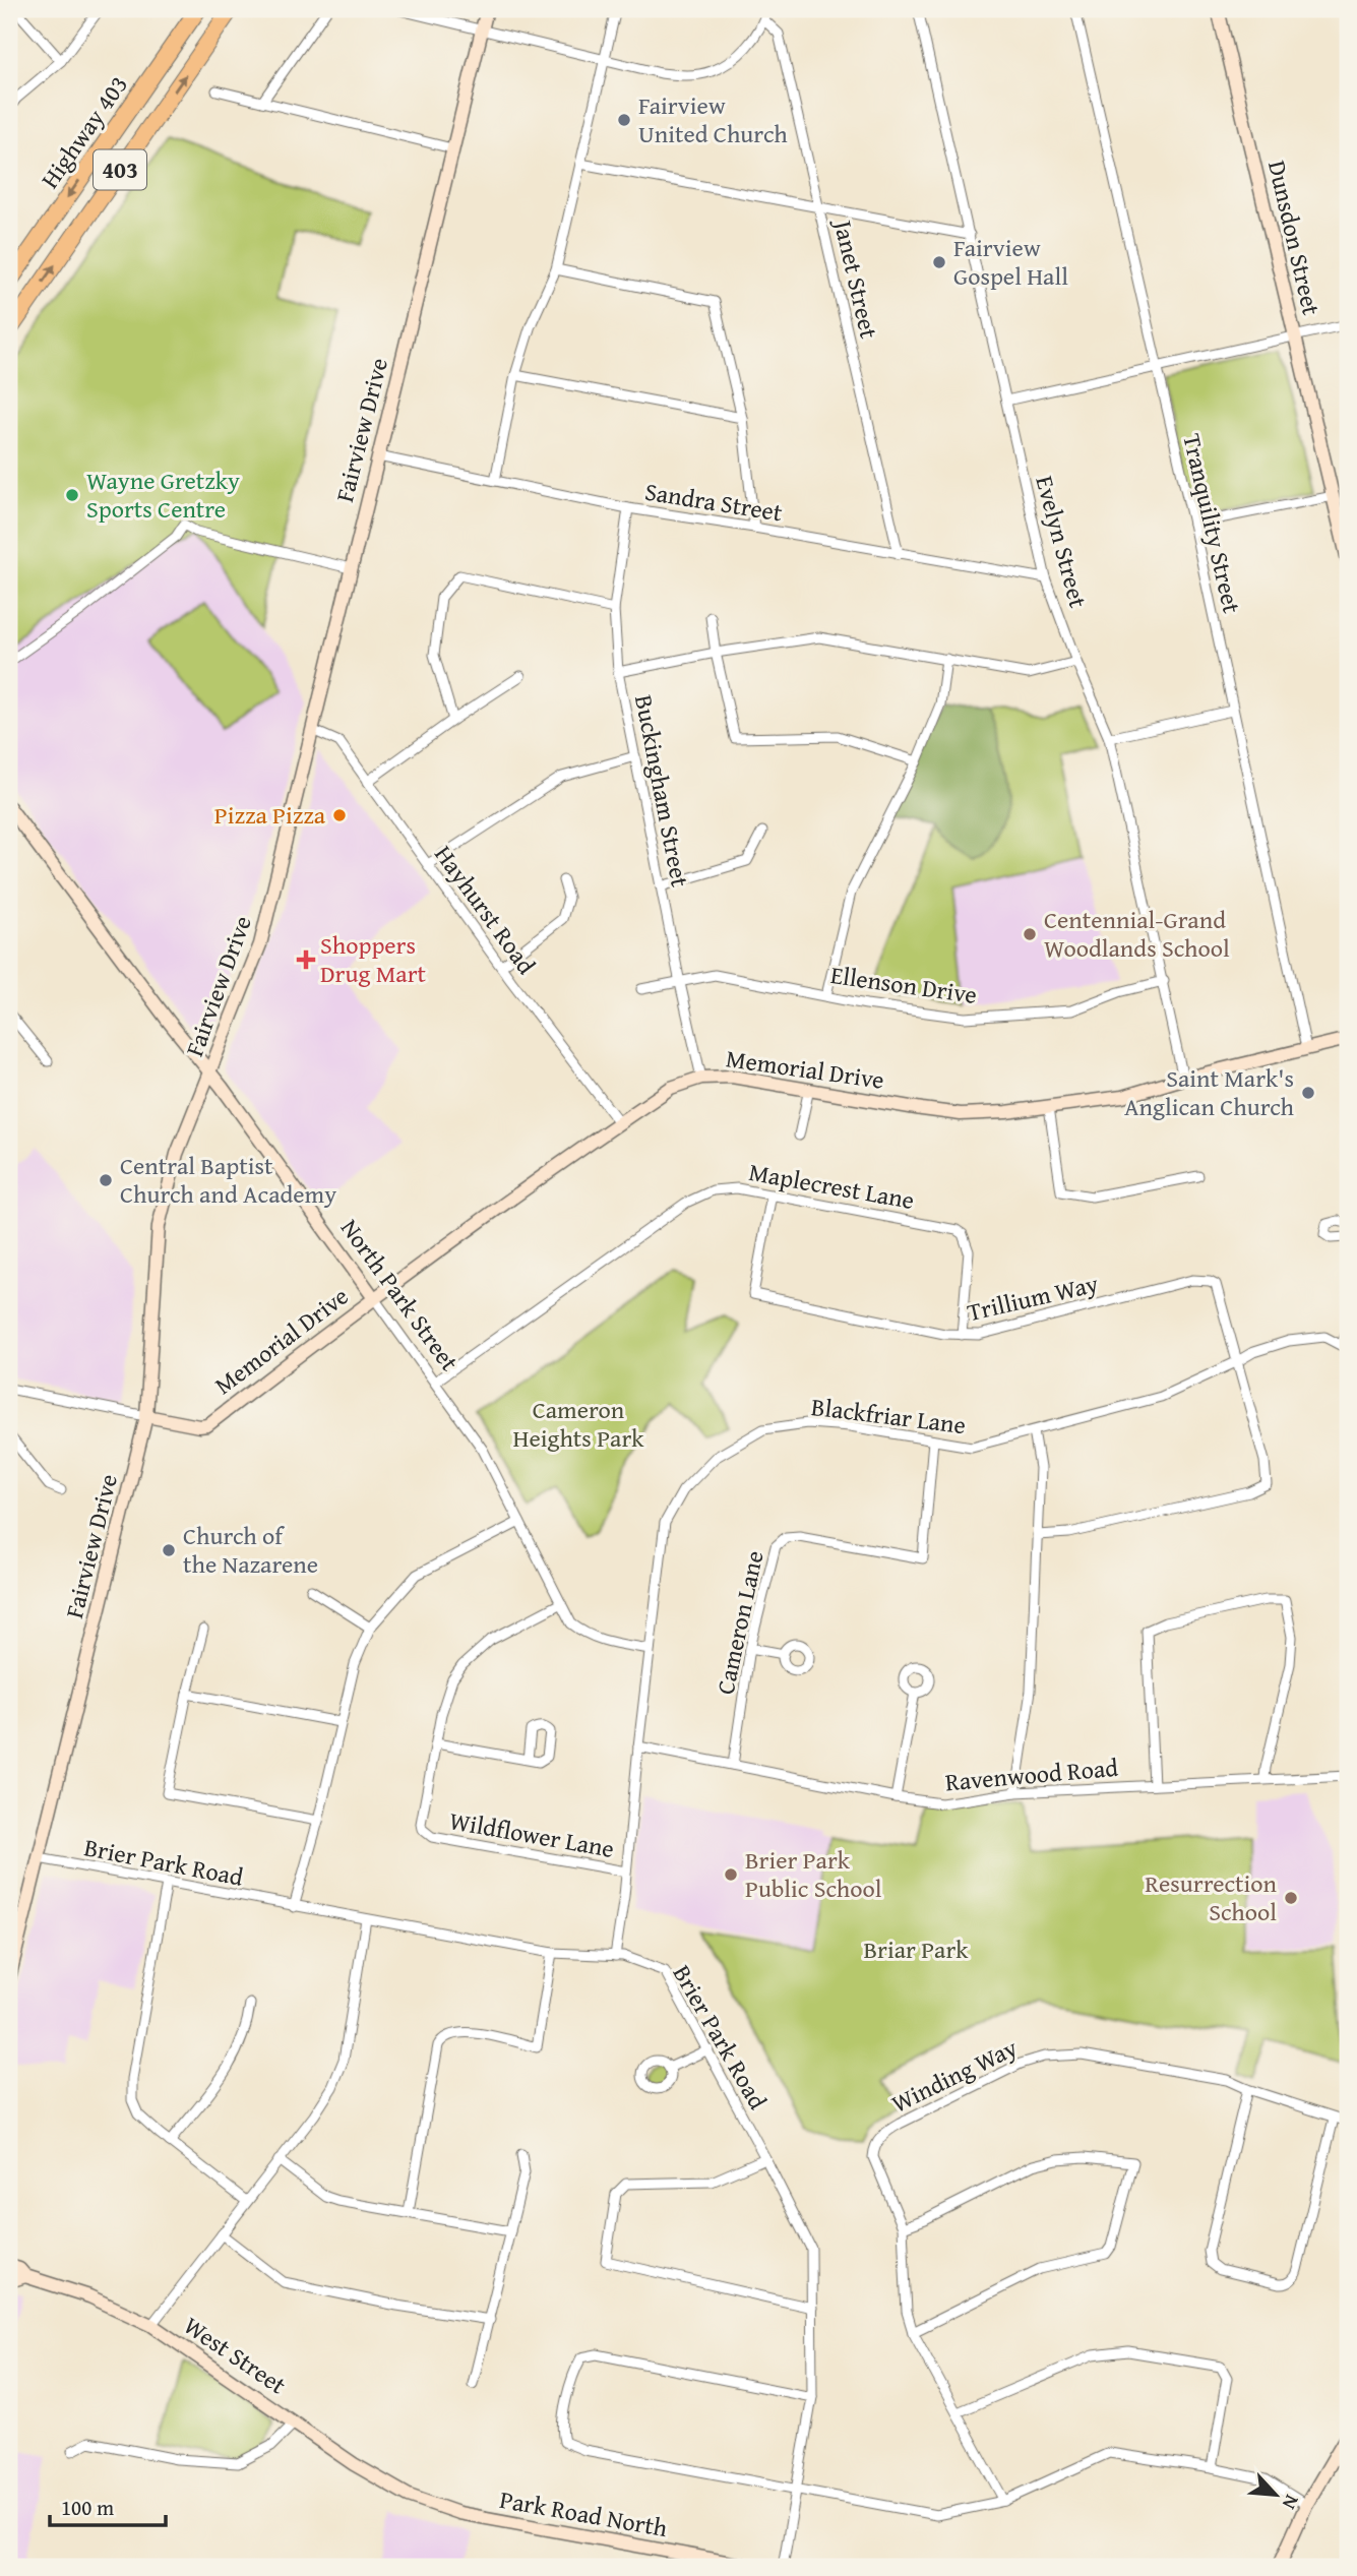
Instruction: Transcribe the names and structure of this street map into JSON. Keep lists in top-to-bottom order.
{
  "streets": {
    "highway": ["Highway 403", "403"],
    "main road": [
      "Dunsdon Street",
      "Fairview Drive",
      "Memorial Drive",
      "North Park Street",
      "West Street",
      "Park Road North"
    ],
    "street": [
      "Janet Street",
      "Sandra Street",
      "Tranquility Street",
      "Evelyn Street",
      "Buckingham Street",
      "Hayhurst Road",
      "Ellenson Drive",
      "Maplecrest Lane",
      "Trillium Way",
      "Blackfriar Lane",
      "Cameron Lane",
      "Ravenwood Road",
      "Wildflower Lane",
      "Brier Park Road",
      "Winding Way"
    ]
  },
  "crossings": [
    ["Janet Street", "Sandra Street"],
    ["Fairview Drive", "Sandra Street"],
    ["Fairview Drive", "Hayhurst Road"],
    ["Fairview Drive", "Memorial Drive"],
    ["Fairview Drive", "North Park Street"],
    ["Fairview Drive", "Brier Park Road"],
    ["Sandra Street", "Evelyn Street"],
    ["Sandra Street", "Buckingham Street"],
    ["Tranquility Street", "Memorial Drive"],
    ["Evelyn Street", "Ellenson Drive"],
    ["Evelyn Street", "Memorial Drive"],
    ["Buckingham Street", "Ellenson Drive"],
    ["Buckingham Street", "Memorial Drive"],
    ["Hayhurst Road", "Memorial Drive"],
    ["Memorial Drive", "North Park Street"],
    ["Maplecrest Lane", "North Park Street"],
    ["Maplecrest Lane", "Trillium Way"],
    ["North Park Street", "Blackfriar Lane"],
    ["North Park Street", "Wildflower Lane"],
    ["Trillium Way", "Blackfriar Lane"],
    ["Blackfriar Lane", "Cameron Lane"],
    ["Blackfriar Lane", "Ravenwood Road"],
    ["Blackfriar Lane", "Wildflower Lane"],
    ["Blackfriar Lane", "Brier Park Road"],
    ["Cameron Lane", "Ravenwood Road"],
    ["West Street", "Park Road North"]
  ],
  "parks": ["Cameron Heights Park", "Briar Park"],
  "places": {
    "other": [
      "Fairview United Church",
      "Fairview Gospel Hall",
      "Wayne Gretzky Sports Centre",
      "Pizza Pizza",
      "Centennial-Grand Woodlands School",
      "Saint Mark's Anglican Church",
      "Central Baptist Church and Academy",
      "Church of the Nazarene",
      "Brier Park Public School",
      "Resurrection School"
    ],
    "health": ["Shoppers Drug Mart"]
  },
  "scale_bar": "100 m",
  "north": "bottom right"
}
